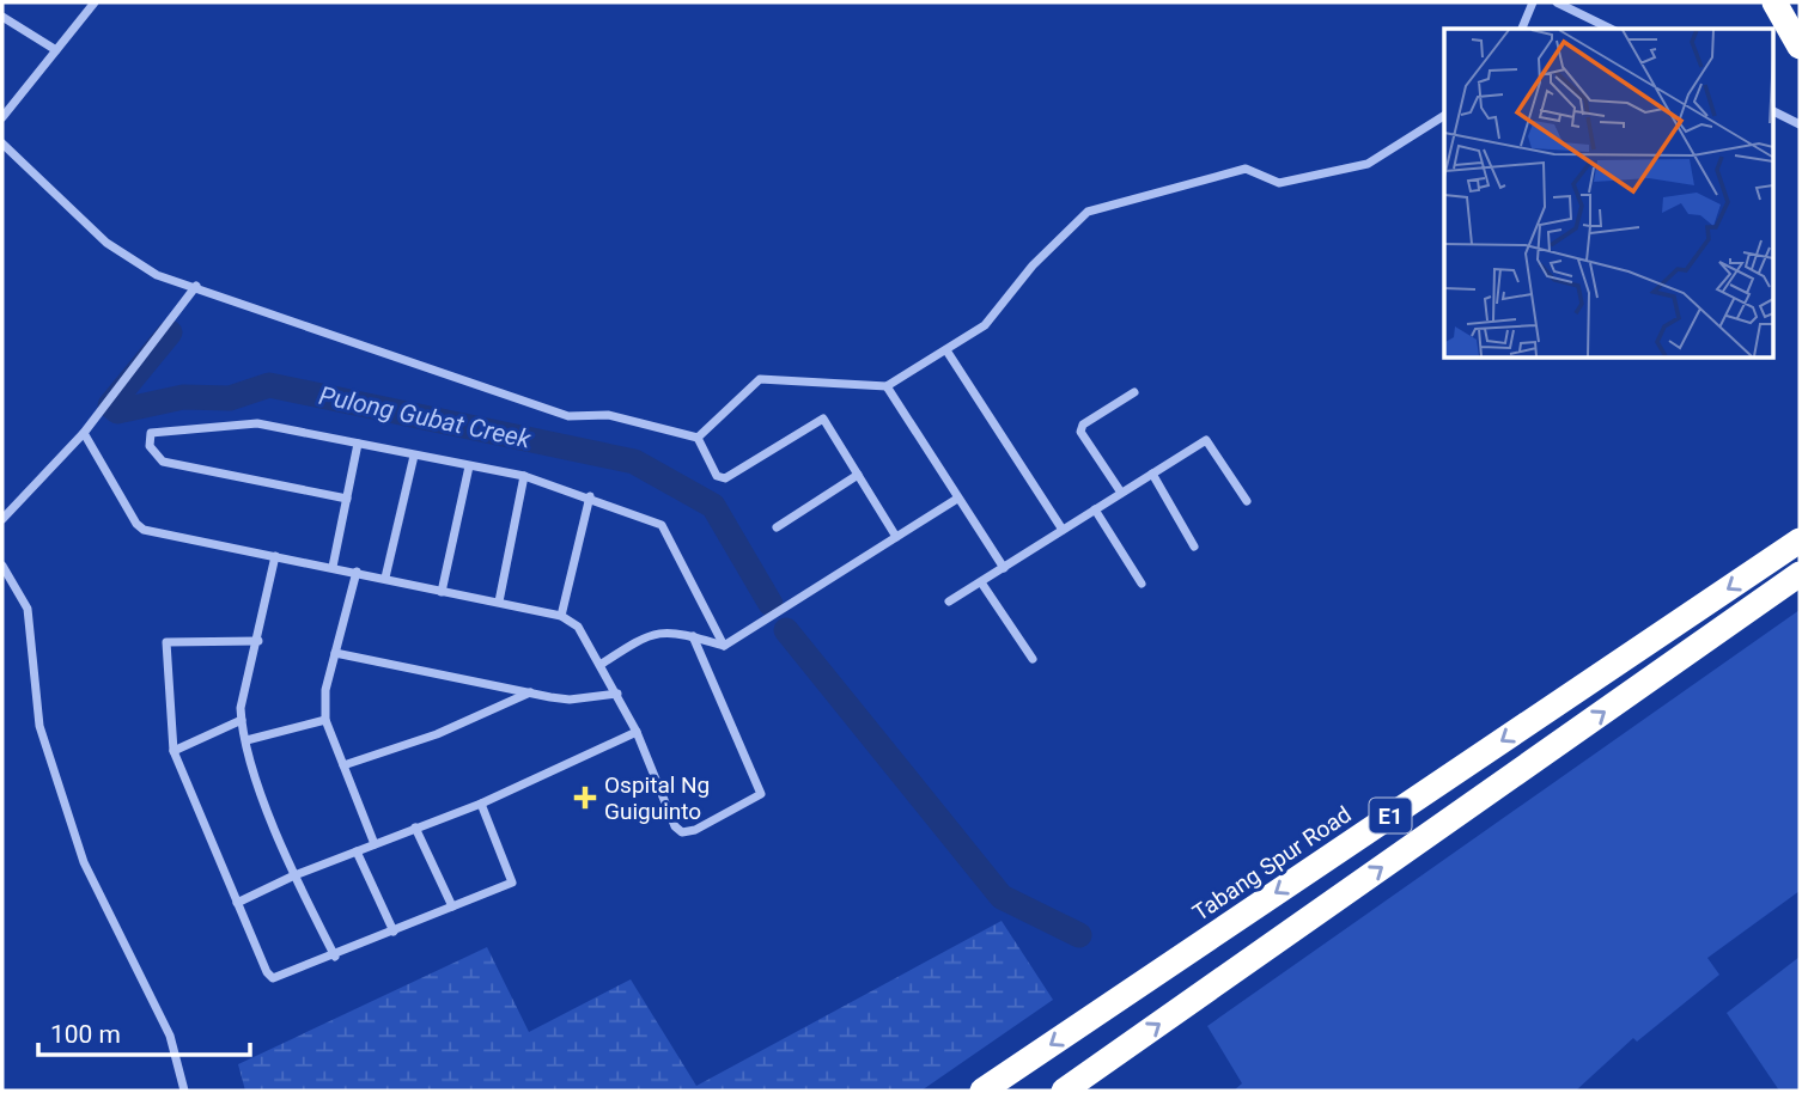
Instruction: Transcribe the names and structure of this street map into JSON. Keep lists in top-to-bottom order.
{
  "streets": {
    "highway": ["E1", "Tabang Spur Road"]
  },
  "water": ["Pulong Gubat Creek"],
  "places": {
    "health": ["Ospital Ng Guiguinto"]
  },
  "scale_bar": "100 m"
}
